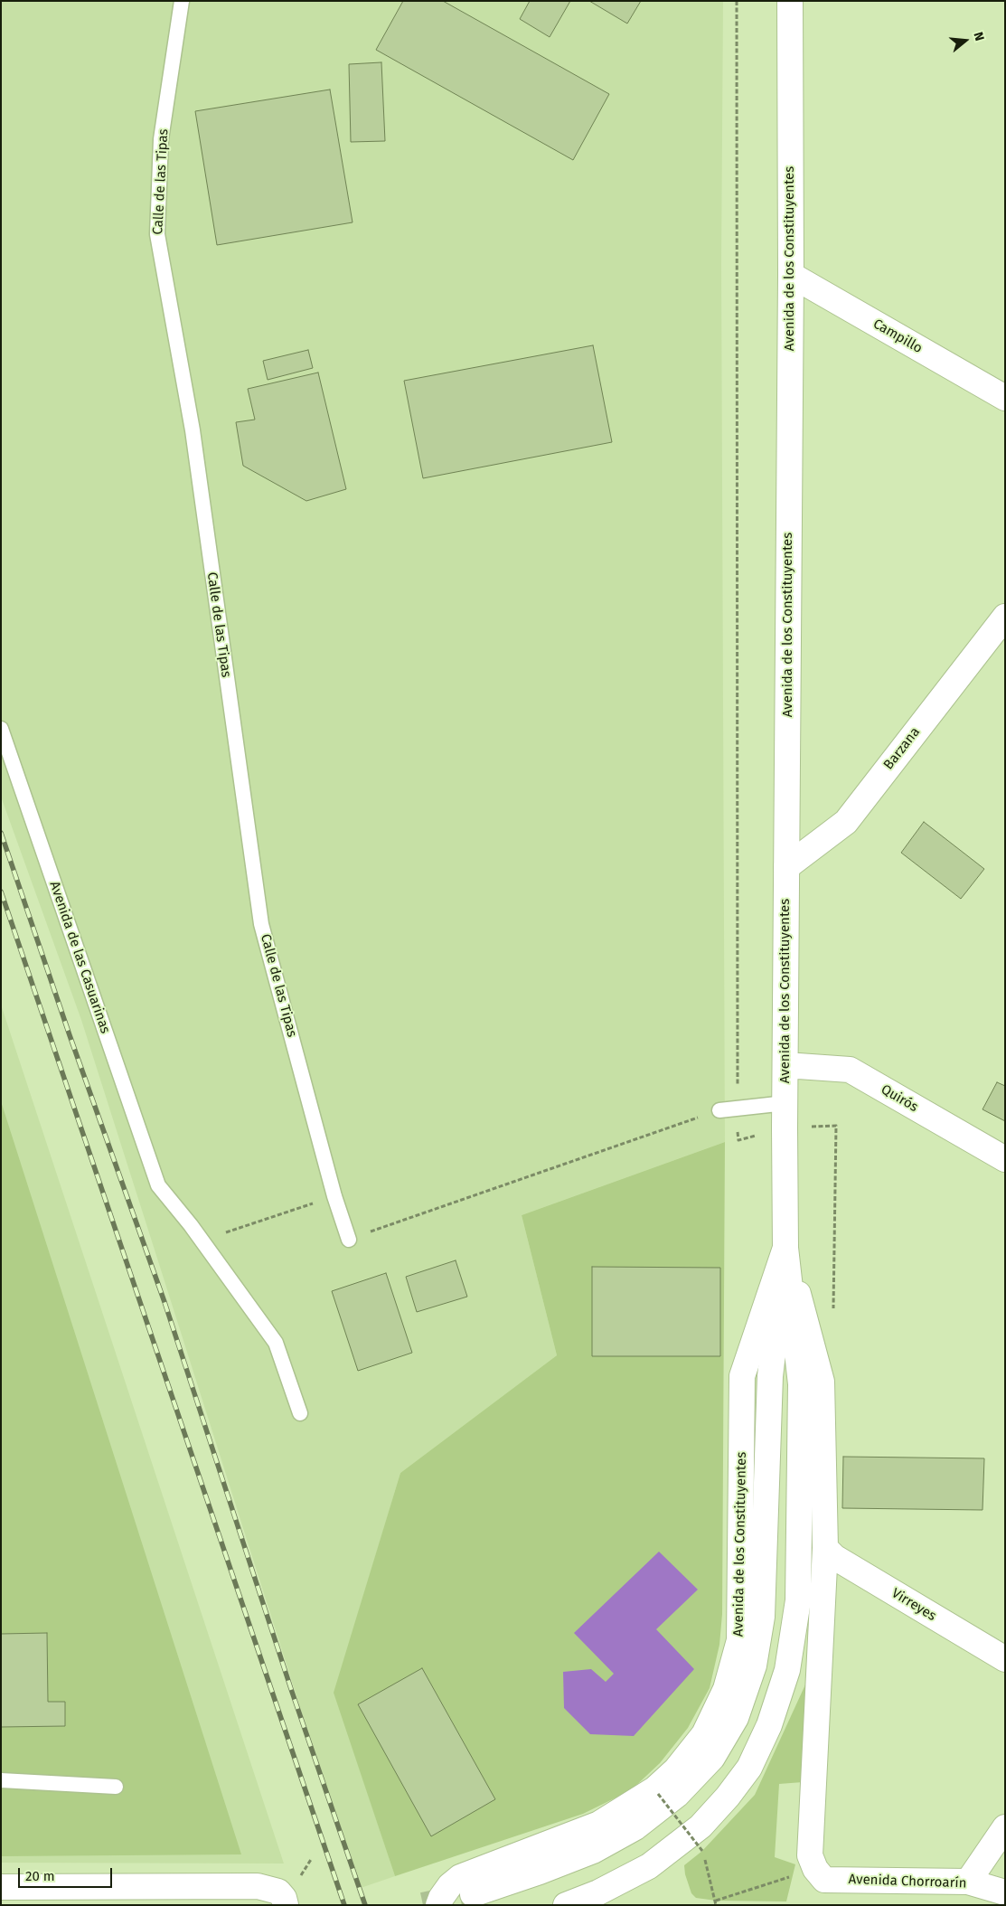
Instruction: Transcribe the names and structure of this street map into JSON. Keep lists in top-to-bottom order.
{
  "streets": {
    "street": [
      "Avenida de los Constituyentes",
      "Campillo",
      "Barzana",
      "Quirós",
      "Virreyes",
      "Avenida Chorroarín"
    ],
    "lane": ["Calle de las Tipas", "Avenida de las Casuarinas"]
  },
  "crossings": [
    ["Avenida de los Constituyentes", "Campillo"],
    ["Avenida de los Constituyentes", "Barzana"],
    ["Avenida de los Constituyentes", "Quirós"],
    ["Avenida de los Constituyentes", "Virreyes"],
    ["Avenida de los Constituyentes", "Avenida Chorroarín"]
  ],
  "scale_bar": "20 m",
  "north": "right"
}
